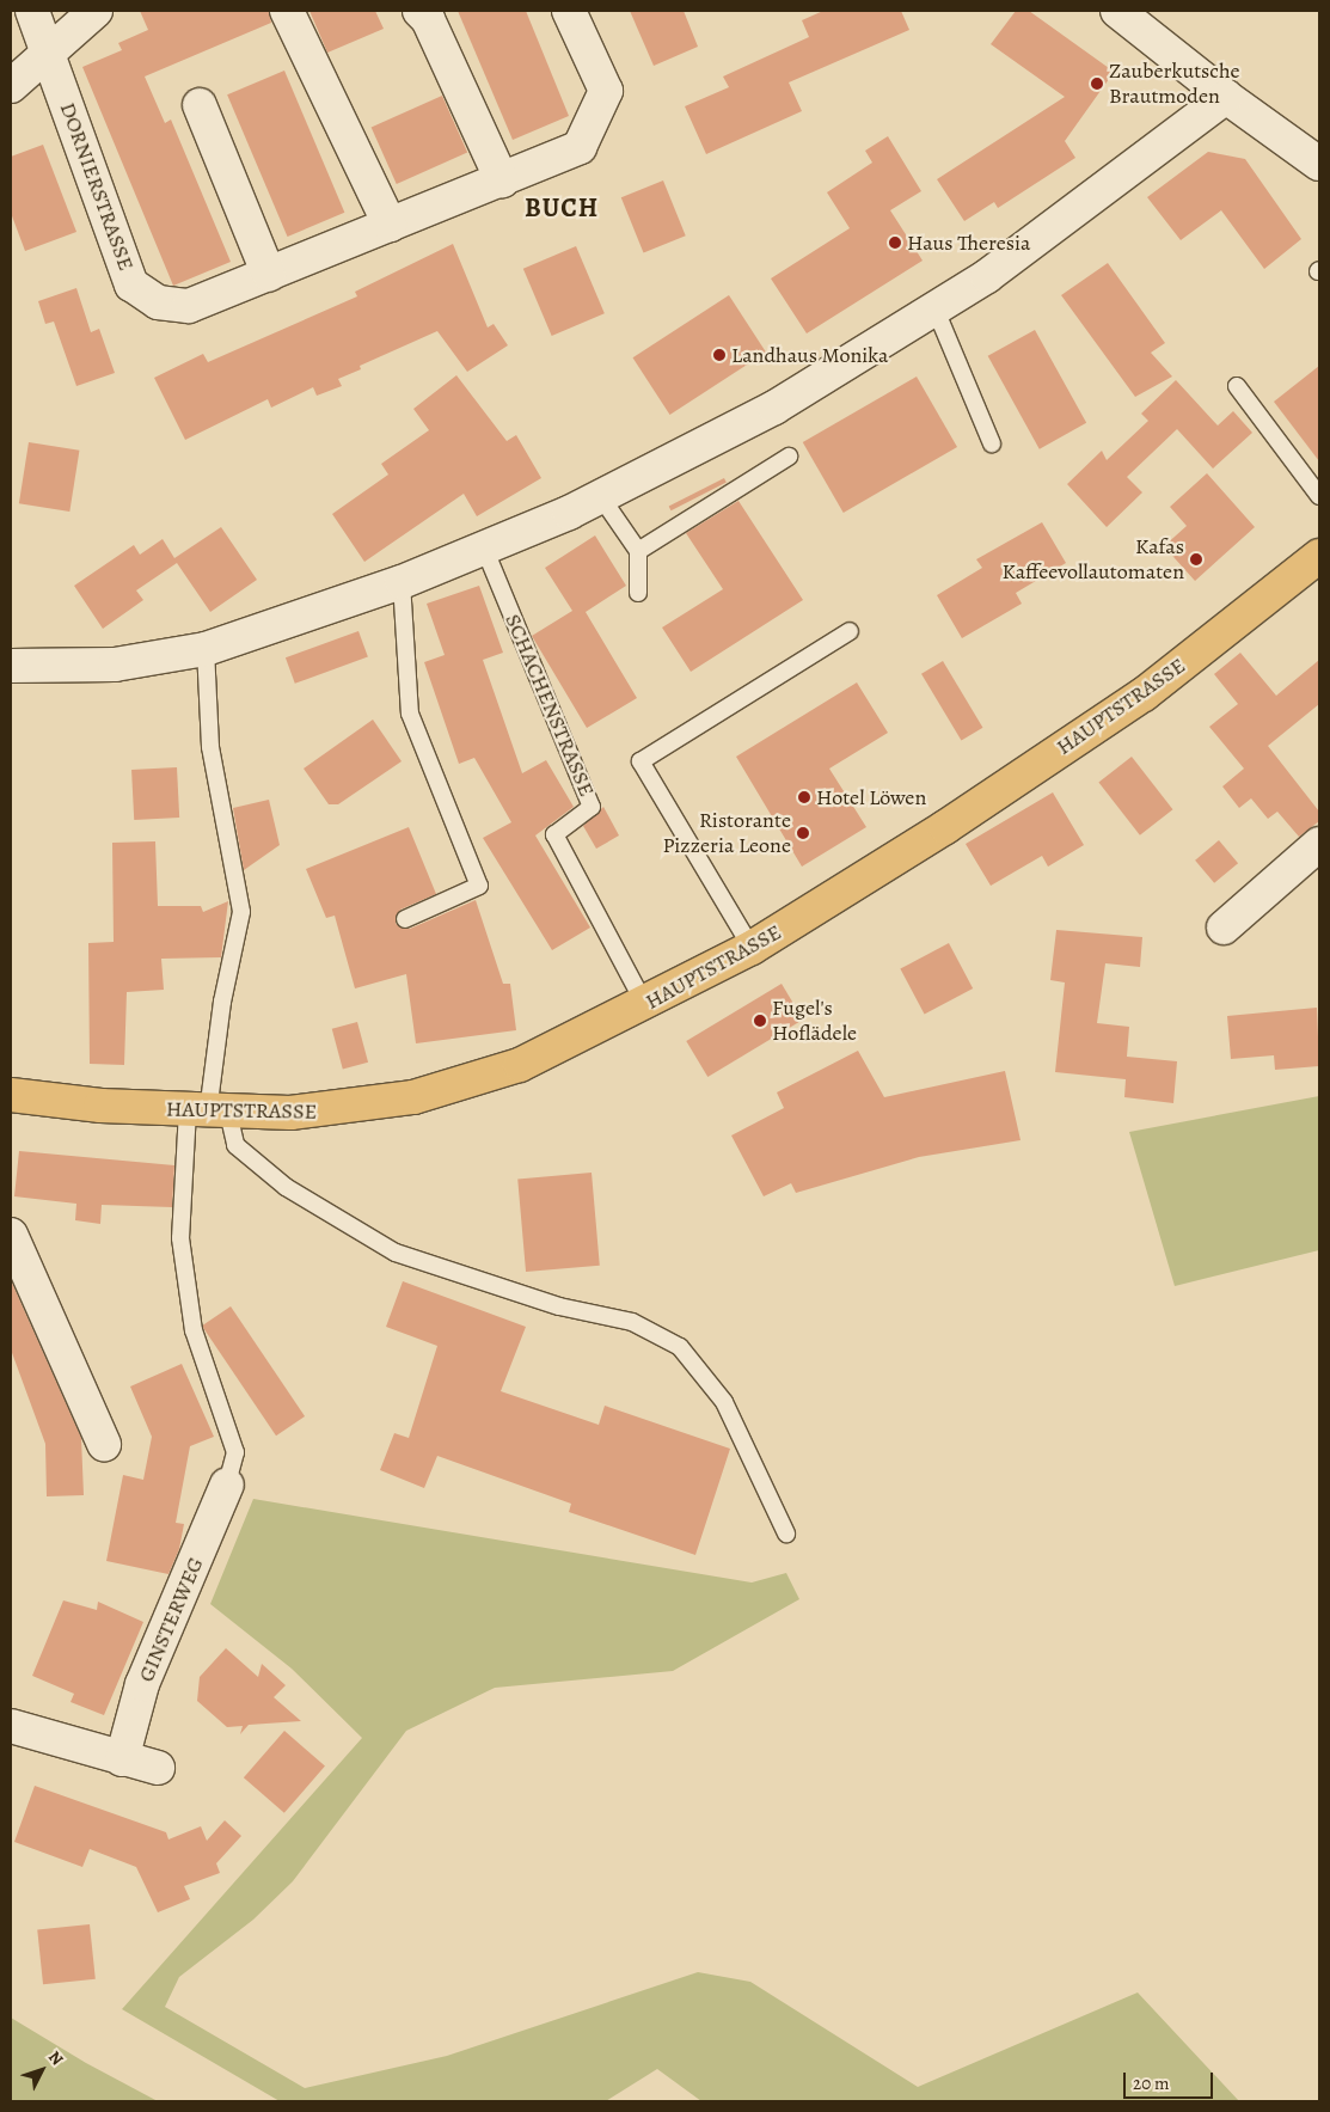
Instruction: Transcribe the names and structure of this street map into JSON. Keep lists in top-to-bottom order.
{
  "streets": {
    "main road": ["HAUPTSTRASSE"],
    "street": ["DORNIERSTRASSE", "GINSTERWEG"],
    "lane": ["SCHACHENSTRASSE"]
  },
  "crossings": [
    ["SCHACHENSTRASSE", "HAUPTSTRASSE"]
  ],
  "districts": ["BUCH"],
  "places": [
    "Zauberkutsche Brautmoden",
    "Haus Theresia",
    "Landhaus Monika",
    "Kafas Kaffeevollautomaten",
    "Hotel Löwen",
    "Ristorante Pizzeria Leone",
    "Fugel's Hoflädele"
  ],
  "scale_bar": "20 m",
  "north": "top right"
}
